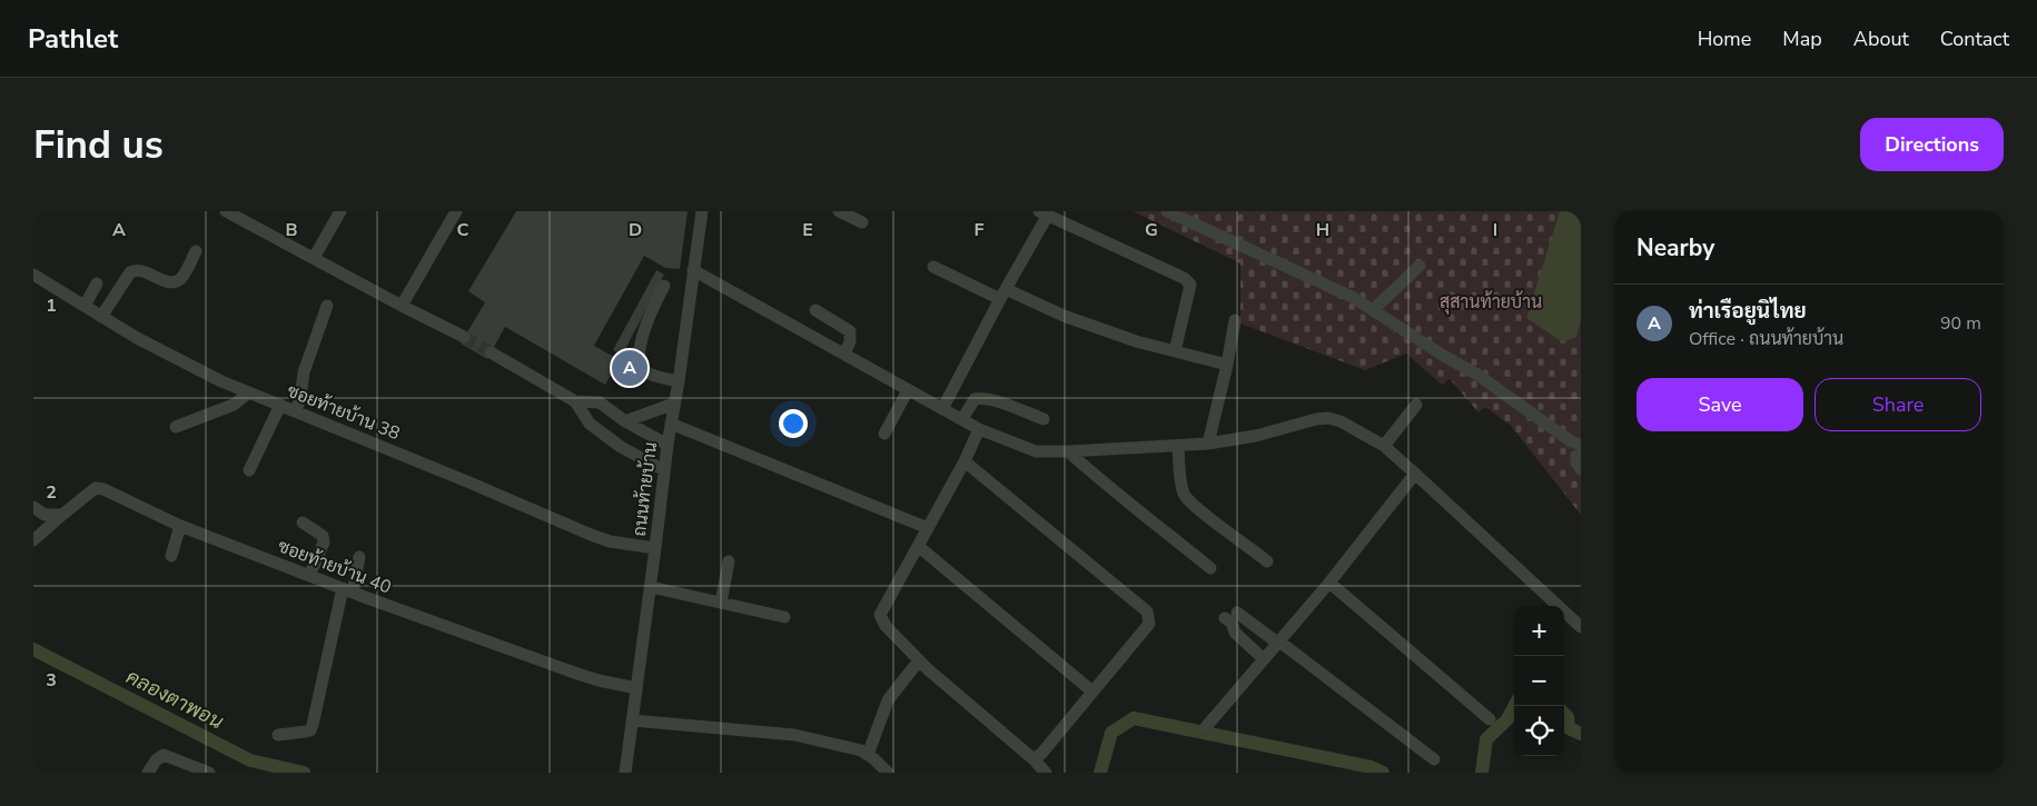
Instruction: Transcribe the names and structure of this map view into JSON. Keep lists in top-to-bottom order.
{
  "streets": {
    "street": ["ซอยท้ายบ้าน 38", "ถนนท้ายบ้าน", "ซอยท้ายบ้าน 40"]
  },
  "crossings": [
    ["ซอยท้ายบ้าน 38", "ถนนท้ายบ้าน"],
    ["ถนนท้ายบ้าน", "ซอยท้ายบ้าน 40"]
  ],
  "water": ["คลองตาพอน"],
  "parks": ["สุสานท้ายบ้าน"],
  "page": {
    "header": "Pathlet",
    "nav": [
      "Home",
      "Map",
      "About",
      "Contact"
    ],
    "buttons": [
      "Directions",
      ["Save", "Share"]
    ],
    "title": "Find us",
    "heading": "Nearby",
    "list": [
      {
        "mark": "A",
        "name": "ท่าเรือยูนิไทย",
        "note": "Office · ถนนท้ายบ้าน",
        "value": "90 m"
      }
    ],
    "pins": "A",
    "map_buttons": ["+", "−"]
  },
  "grid": {
    "columns": [
      "A",
      "B",
      "C",
      "D",
      "E",
      "F",
      "G",
      "H",
      "I"
    ],
    "rows": ["1", "2", "3"]
  }
}
